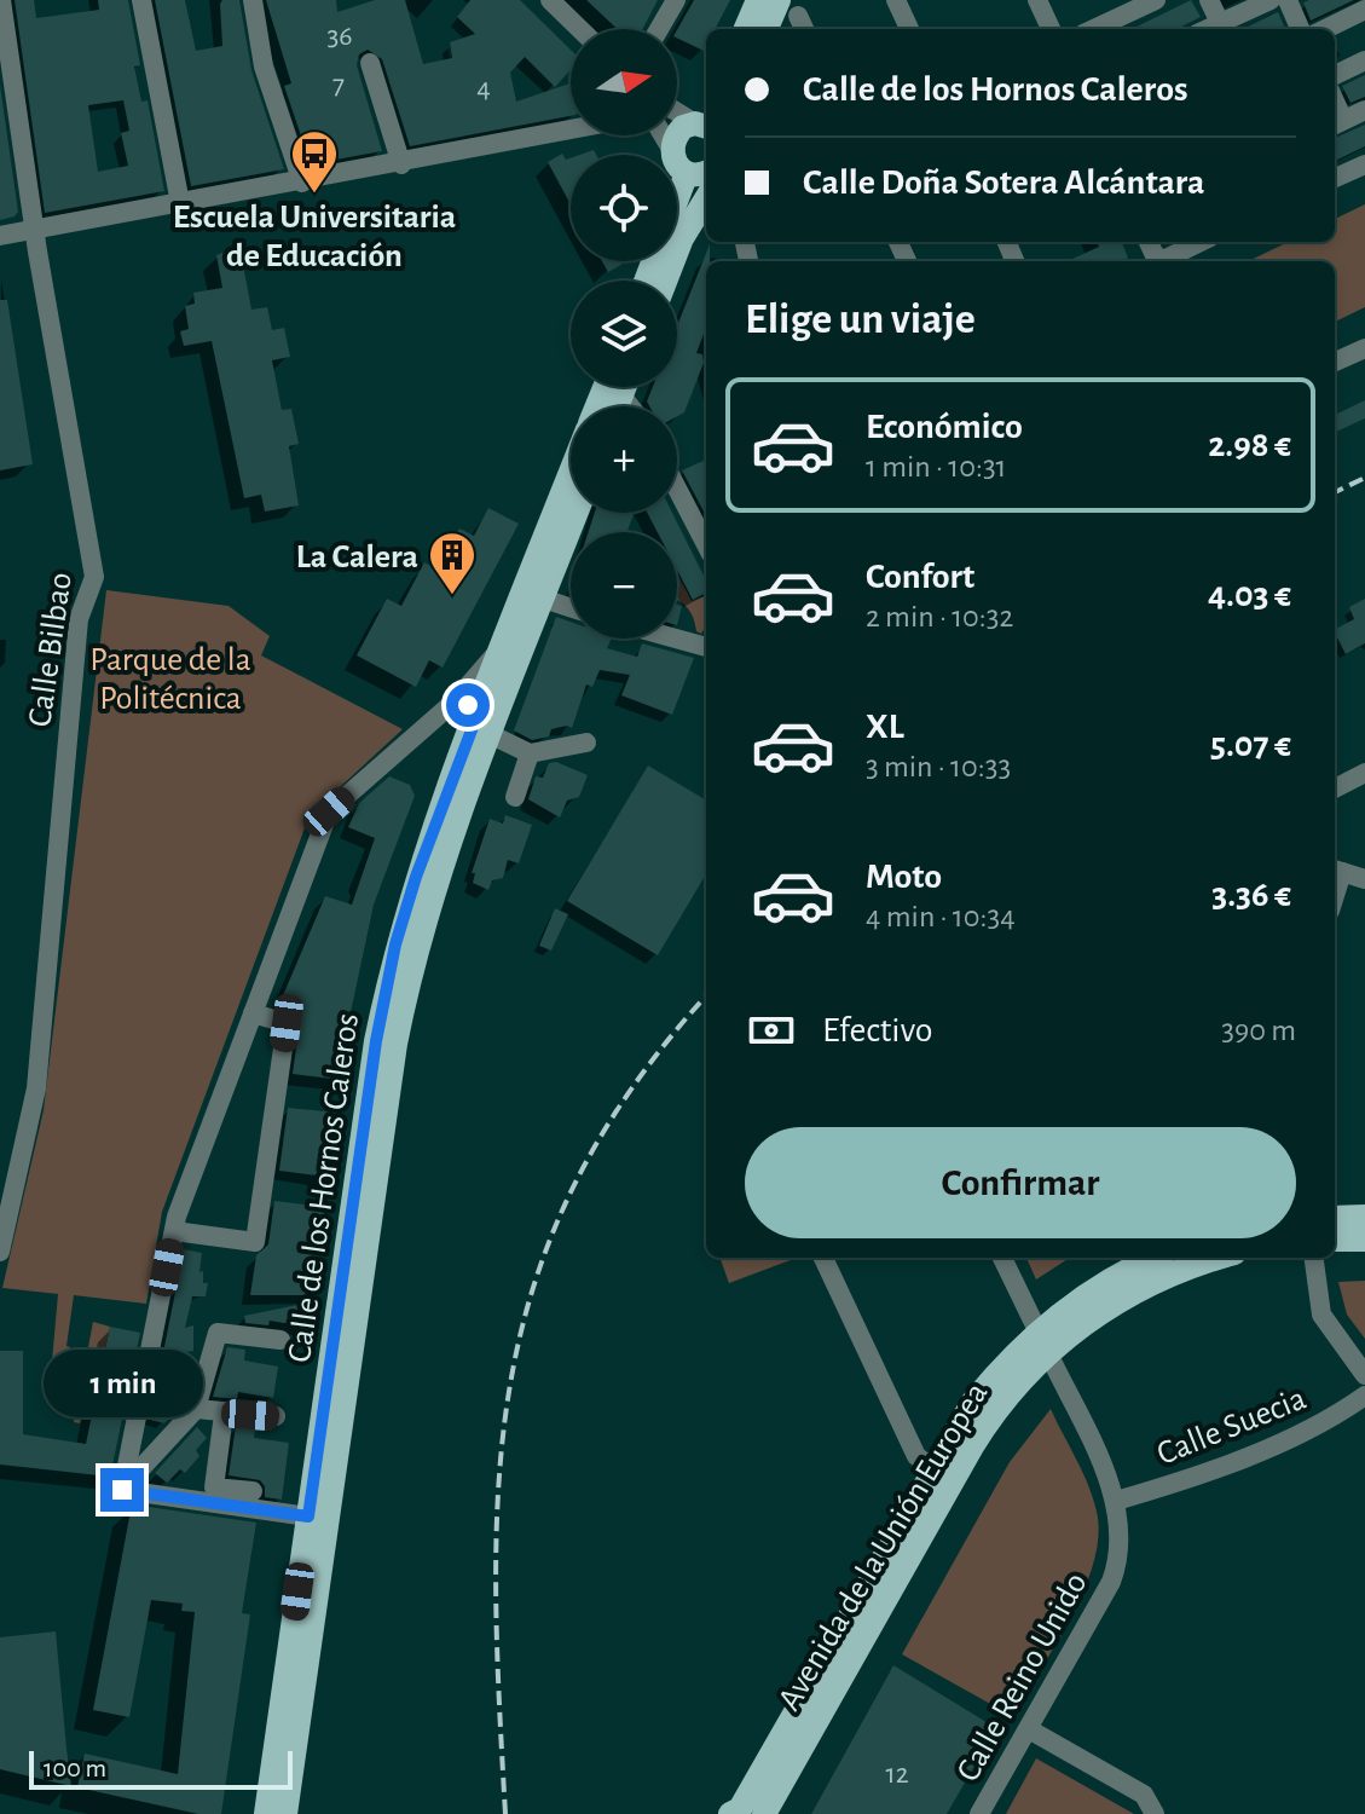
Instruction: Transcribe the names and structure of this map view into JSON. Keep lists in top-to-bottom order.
{
  "streets": {
    "main road": ["Calle de los Hornos Caleros", "Avenida de la Unión Europea"],
    "street": ["Calle Bilbao", "Calle Suecia", "Calle Reino Unido"]
  },
  "crossings": [
    ["Calle Suecia", "Calle Reino Unido"],
    ["Avenida de la Unión Europea", "Calle Reino Unido"]
  ],
  "parks": ["Parque de la Politécnica"],
  "places": {
    "bus stop": ["Escuela Universitaria de Educación"],
    "building": ["La Calera"]
  },
  "house_numbers": [
    "36",
    "7",
    "4",
    "12"
  ],
  "scale_bar": "100 m",
  "north": "right",
  "page": {
    "map_buttons": ["+", "−"],
    "banner": ["Calle de los Hornos Caleros", "Calle Doña Sotera Alcántara"],
    "heading": "Elige un viaje",
    "list": [
      {
        "name": "Económico",
        "note": "1 min · 10:31",
        "value": "2.98 €"
      },
      {
        "name": "Confort",
        "note": "2 min · 10:32",
        "value": "4.03 €"
      },
      {
        "name": "XL",
        "note": "3 min · 10:33",
        "value": "5.07 €"
      },
      {
        "name": "Moto",
        "note": "4 min · 10:34",
        "value": "3.36 €"
      }
    ],
    "pay": ["Efectivo", "390 m"],
    "buttons": "Confirmar",
    "bubble": "1 min",
    "scale": "100 m"
  }
}
